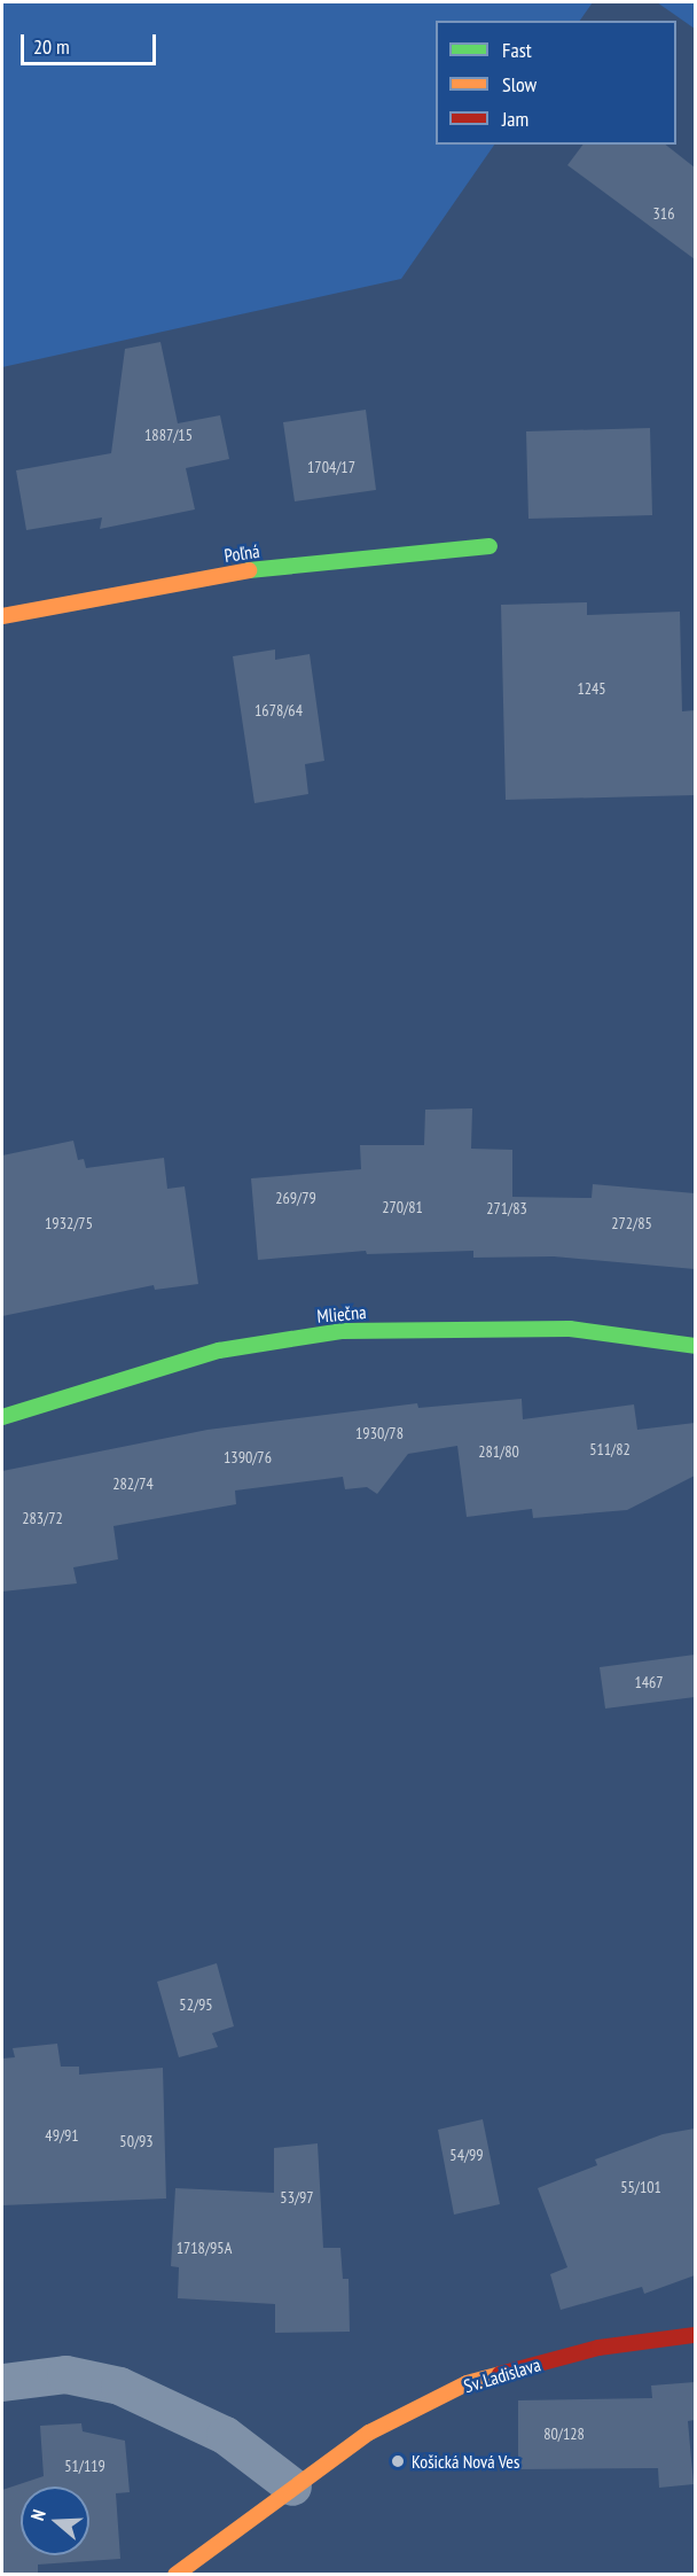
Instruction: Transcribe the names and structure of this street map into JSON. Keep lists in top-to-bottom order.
{
  "streets": {
    "street": ["Poľná", "Mliečna", "Sv. Ladislava"]
  },
  "places": ["Košická Nová Ves"],
  "house_numbers": [
    "316",
    "1887/15",
    "1704/17",
    "1245",
    "1678/64",
    "269/79",
    "270/81",
    "271/83",
    "1932/75",
    "272/85",
    "1930/78",
    "511/82",
    "281/80",
    "1390/76",
    "282/74",
    "283/72",
    "1467",
    "52/95",
    "49/91",
    "50/93",
    "54/99",
    "55/101",
    "53/97",
    "1718/95A",
    "80/128",
    "51/119"
  ],
  "legend": ["Fast", "Slow", "Jam"],
  "scale_bar": "20 m",
  "north": "left"
}
